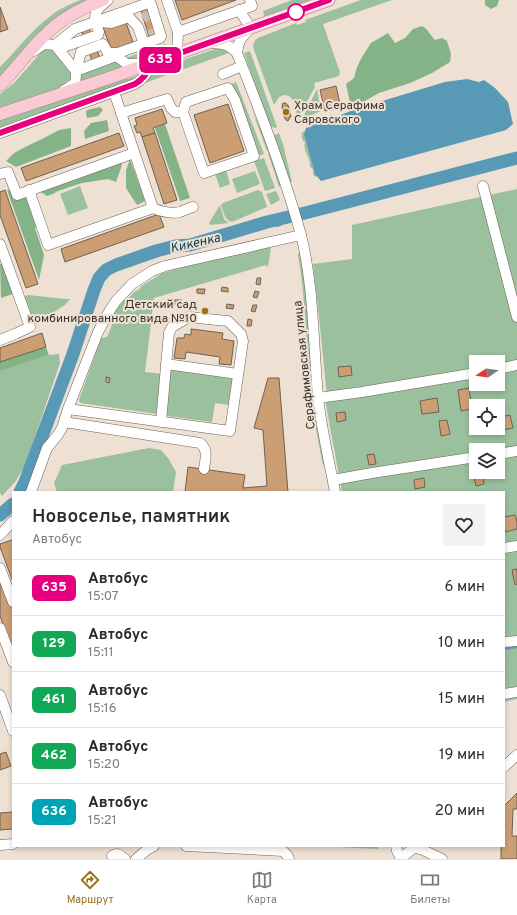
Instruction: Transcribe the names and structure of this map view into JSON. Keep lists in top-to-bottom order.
{
  "streets": {
    "street": ["Серафимовская улица"]
  },
  "water": ["Кикенка"],
  "places": ["Храм Серафима Саровского", "Детский сад комбинированного вида №10"],
  "lines": ["bus line 635"],
  "north": "left",
  "page": {
    "on_map": "635",
    "heading": ["Новоселье, памятник", "Автобус"],
    "list": [
      {
        "mark": "635",
        "name": "Автобус",
        "note": "15:07",
        "value": "6 мин"
      },
      {
        "mark": "129",
        "name": "Автобус",
        "note": "15:11",
        "value": "10 мин"
      },
      {
        "mark": "461",
        "name": "Автобус",
        "note": "15:16",
        "value": "15 мин"
      },
      {
        "mark": "462",
        "name": "Автобус",
        "note": "15:20",
        "value": "19 мин"
      },
      {
        "mark": "636",
        "name": "Автобус",
        "note": "15:21",
        "value": "20 мин"
      }
    ],
    "tabs": ["Маршрут", "Карта", "Билеты"]
  }
}
